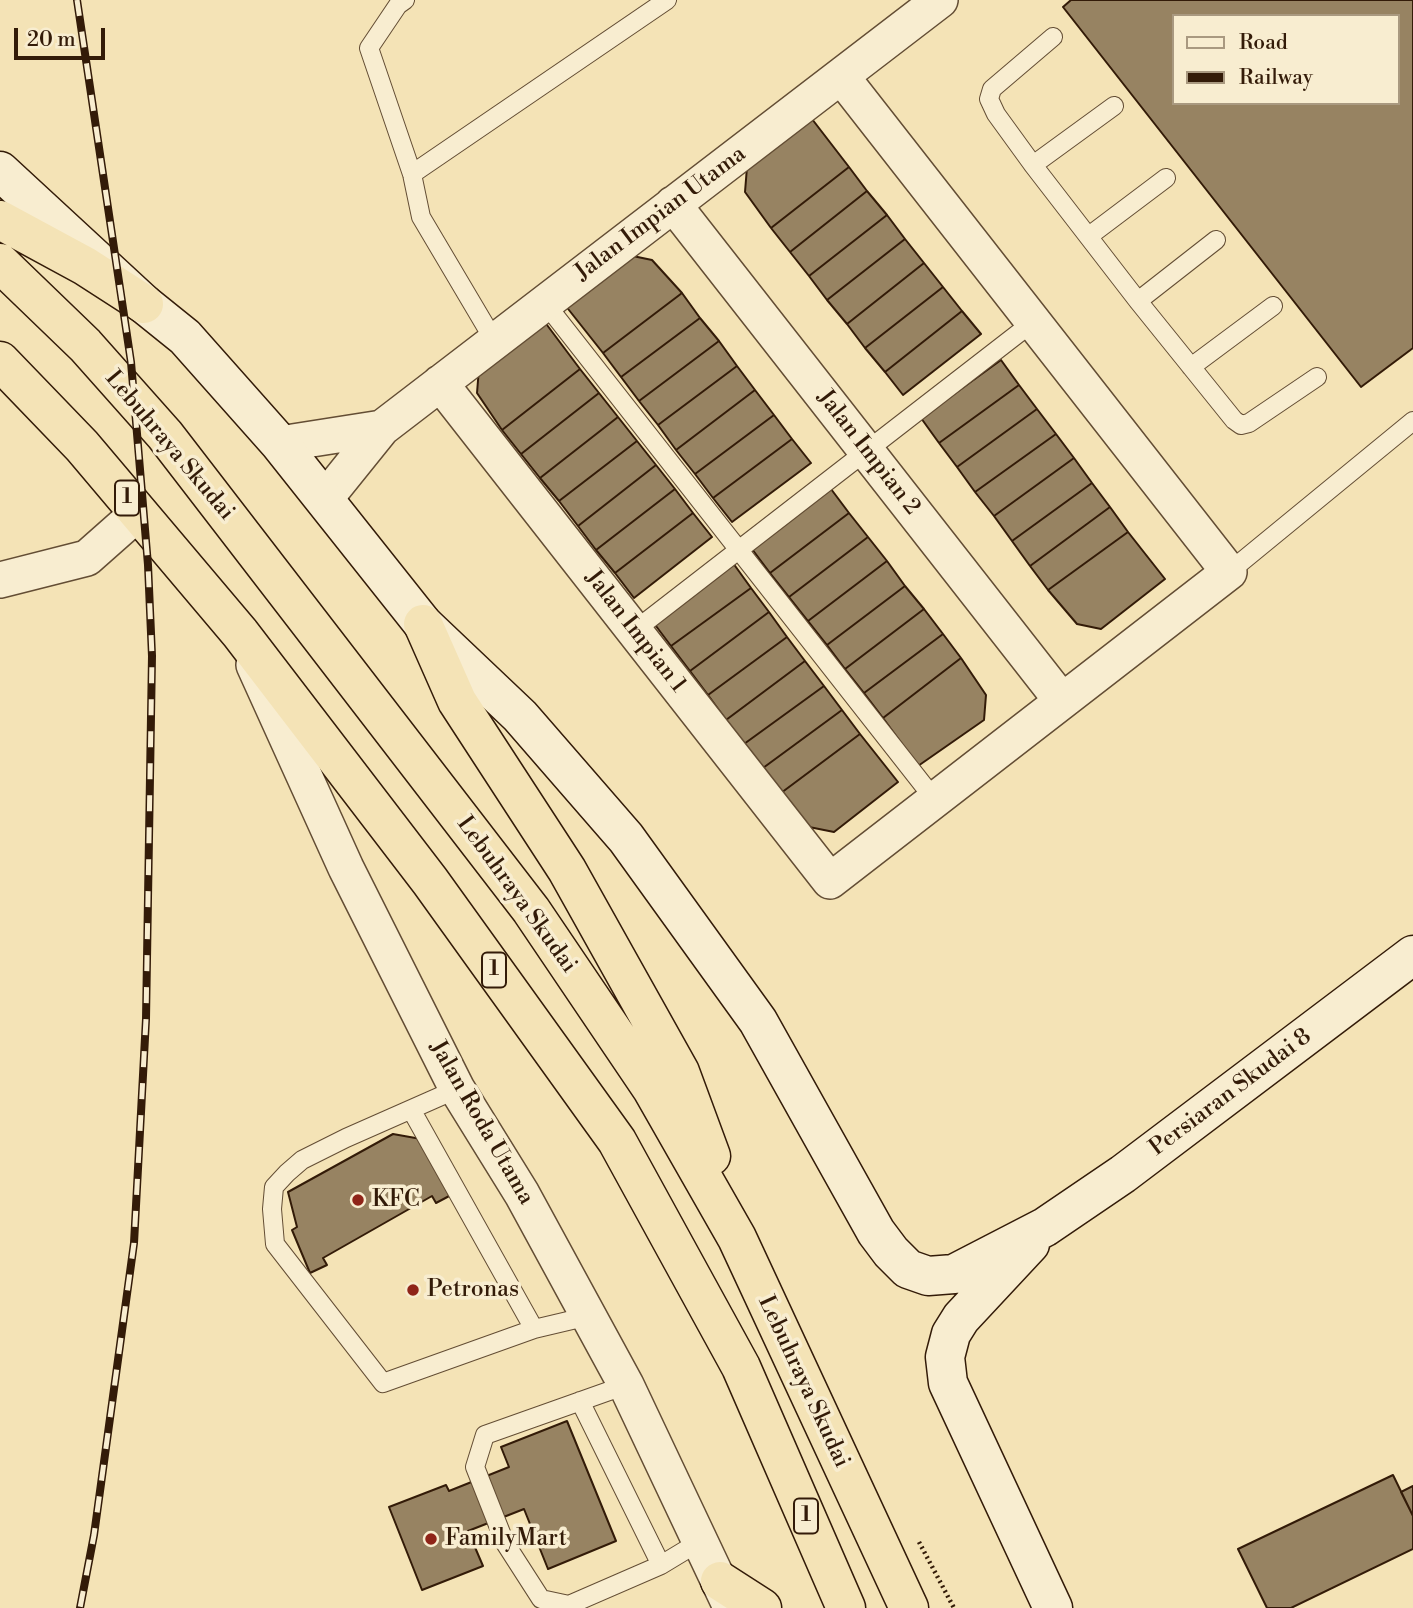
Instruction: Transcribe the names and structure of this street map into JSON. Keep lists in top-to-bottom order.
{
  "streets": {
    "highway": ["Lebuhraya Skudai", "1"],
    "street": [
      "Jalan Impian Utama",
      "Jalan Impian 2",
      "Jalan Impian 1",
      "Persiaran Skudai 8",
      "Jalan Roda Utama"
    ]
  },
  "crossings": [
    ["Jalan Impian Utama", "Jalan Impian 2"],
    ["Jalan Impian Utama", "Jalan Impian 1"],
    ["1", "Jalan Roda Utama"]
  ],
  "places": ["KFC", "Petronas", "FamilyMart"],
  "legend": ["Road", "Railway"],
  "scale_bar": "20 m"
}
